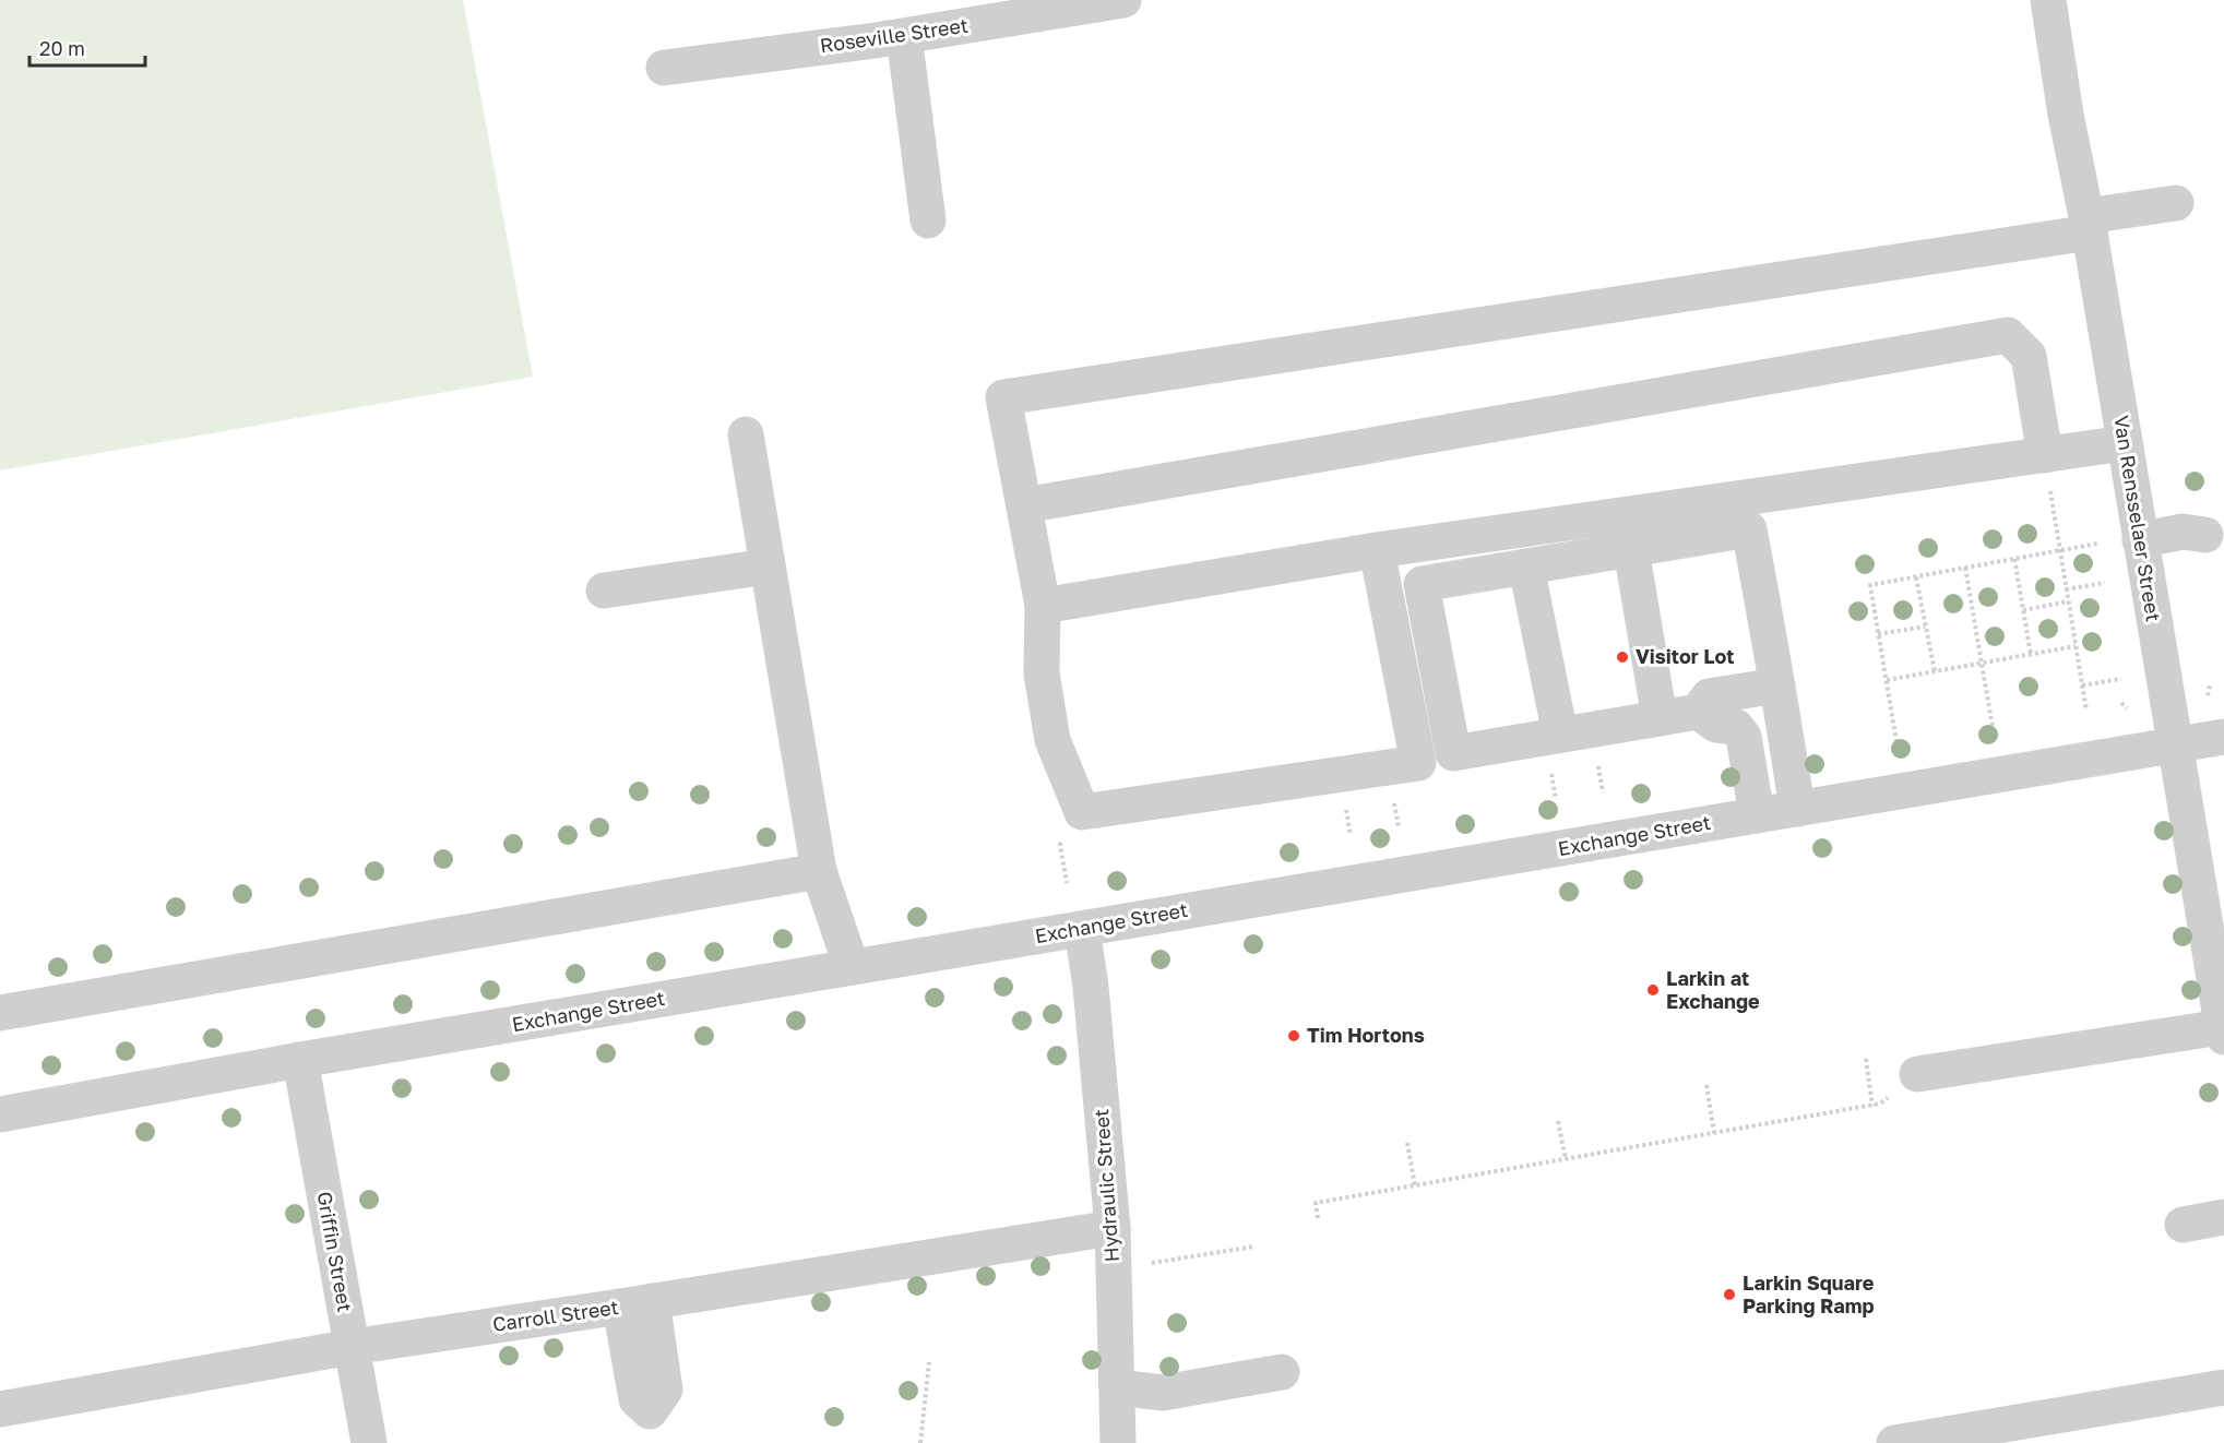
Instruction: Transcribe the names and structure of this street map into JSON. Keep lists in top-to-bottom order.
{
  "streets": {
    "street": [
      "Roseville Street",
      "Van Rensselaer Street",
      "Exchange Street",
      "Hydraulic Street",
      "Griffin Street",
      "Carroll Street"
    ]
  },
  "crossings": [
    ["Van Rensselaer Street", "Exchange Street"],
    ["Exchange Street", "Hydraulic Street"],
    ["Exchange Street", "Griffin Street"],
    ["Hydraulic Street", "Carroll Street"],
    ["Griffin Street", "Carroll Street"]
  ],
  "places": [
    "Visitor Lot",
    "Larkin at Exchange",
    "Tim Hortons",
    "Larkin Square Parking Ramp"
  ],
  "scale_bar": "20 m"
}
